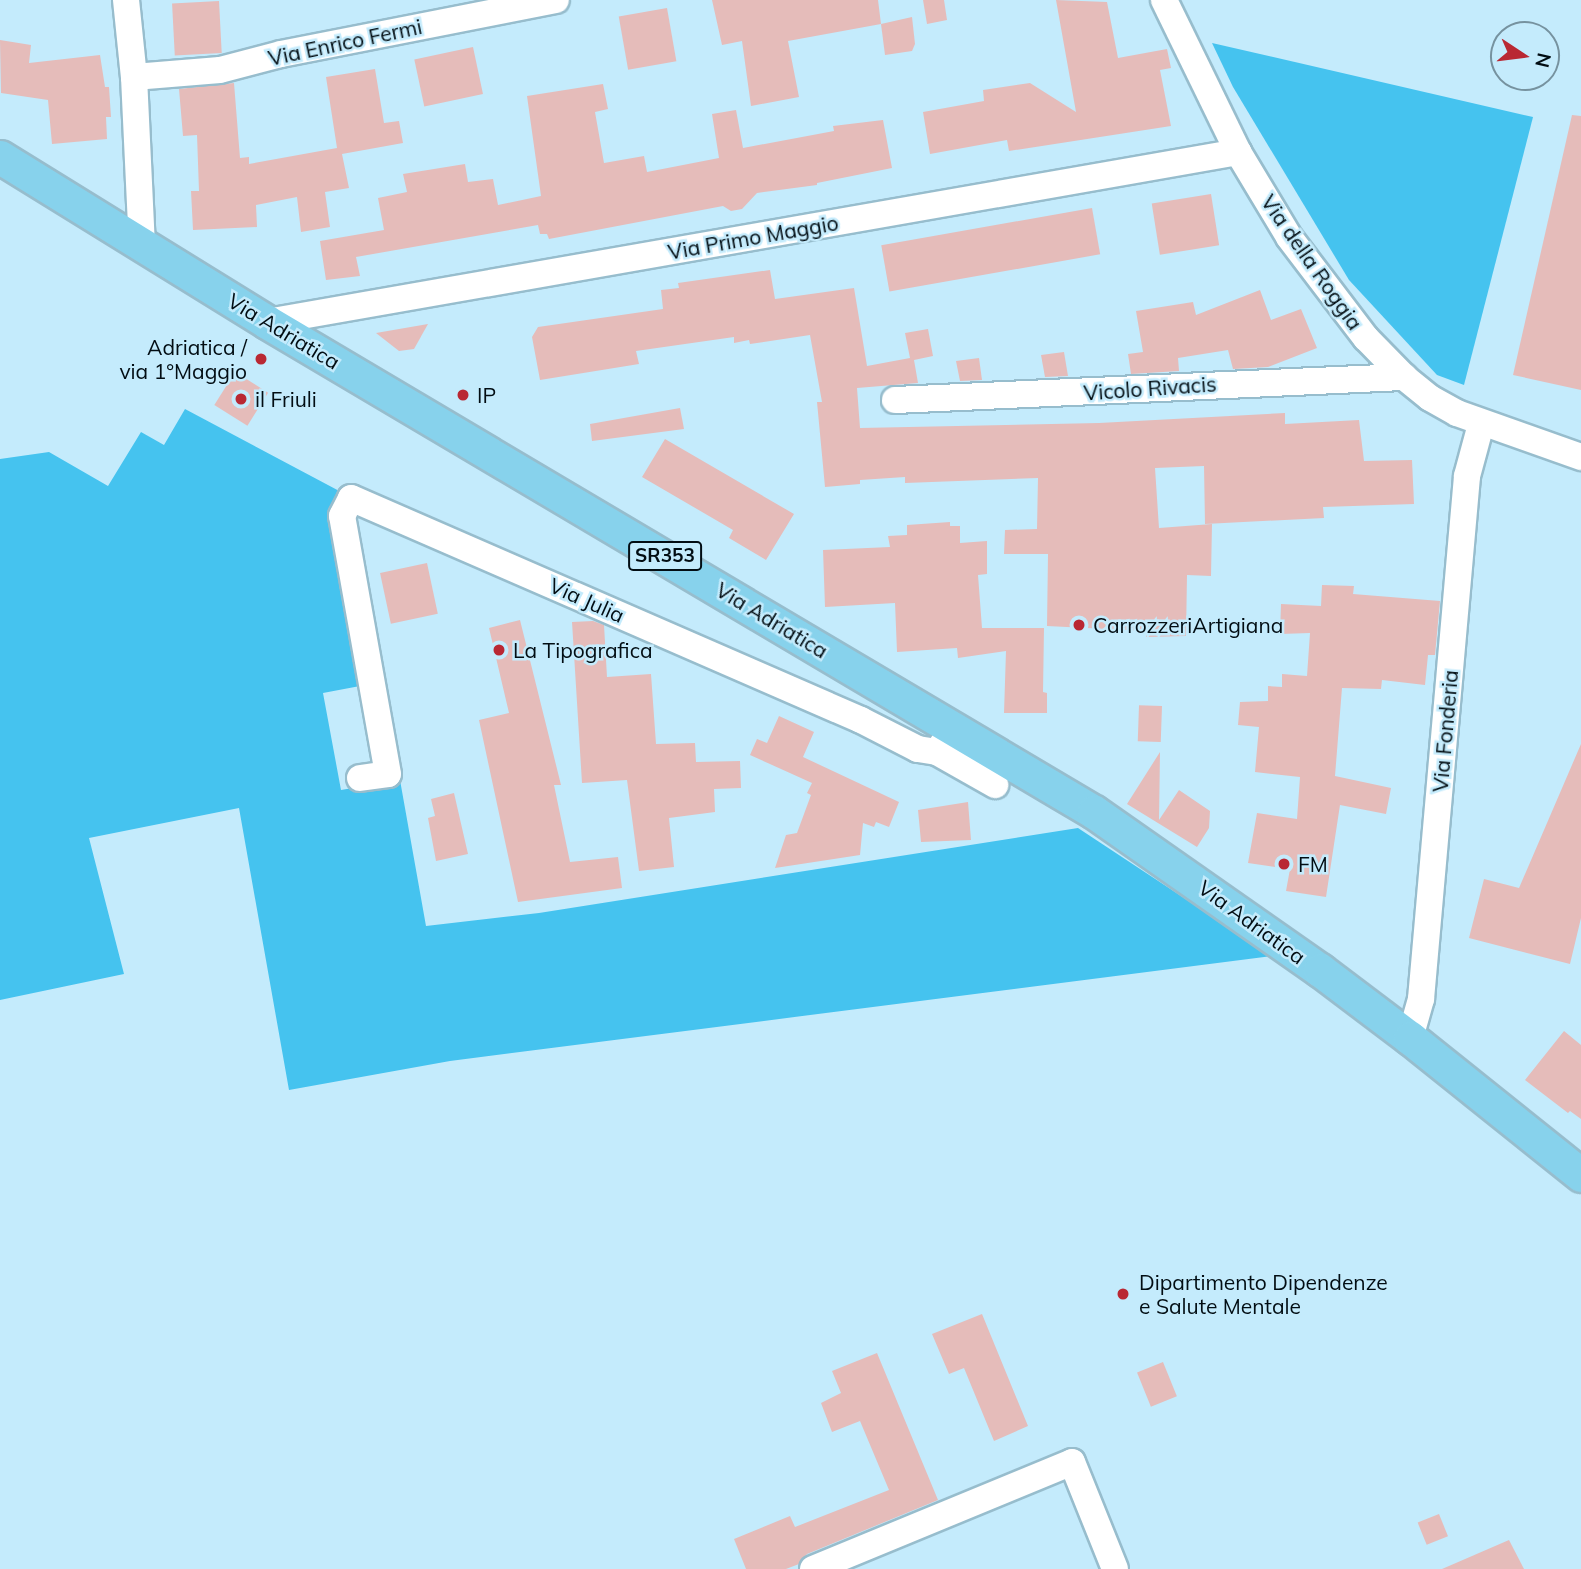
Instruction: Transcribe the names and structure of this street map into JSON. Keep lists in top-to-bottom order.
{
  "streets": {
    "main road": ["Via Adriatica", "SR353"],
    "street": [
      "Via Enrico Fermi",
      "Via Primo Maggio",
      "Via della Roggia",
      "Vicolo Rivacis",
      "Via Julia",
      "Via Fonderia"
    ]
  },
  "crossings": [
    ["Via Primo Maggio", "Via della Roggia"],
    ["Via Primo Maggio", "Via Adriatica"],
    ["Via della Roggia", "Vicolo Rivacis"],
    ["Via della Roggia", "Via Fonderia"],
    ["Via Adriatica", "Via Julia"],
    ["Via Adriatica", "Via Fonderia"]
  ],
  "places": [
    "Adriatica / via 1°Maggio",
    "IP",
    "il Friuli",
    "CarrozzeriArtigiana",
    "La Tipografica",
    "FM",
    "Dipartimento Dipendenze e Salute Mentale"
  ],
  "north": "right"
}
